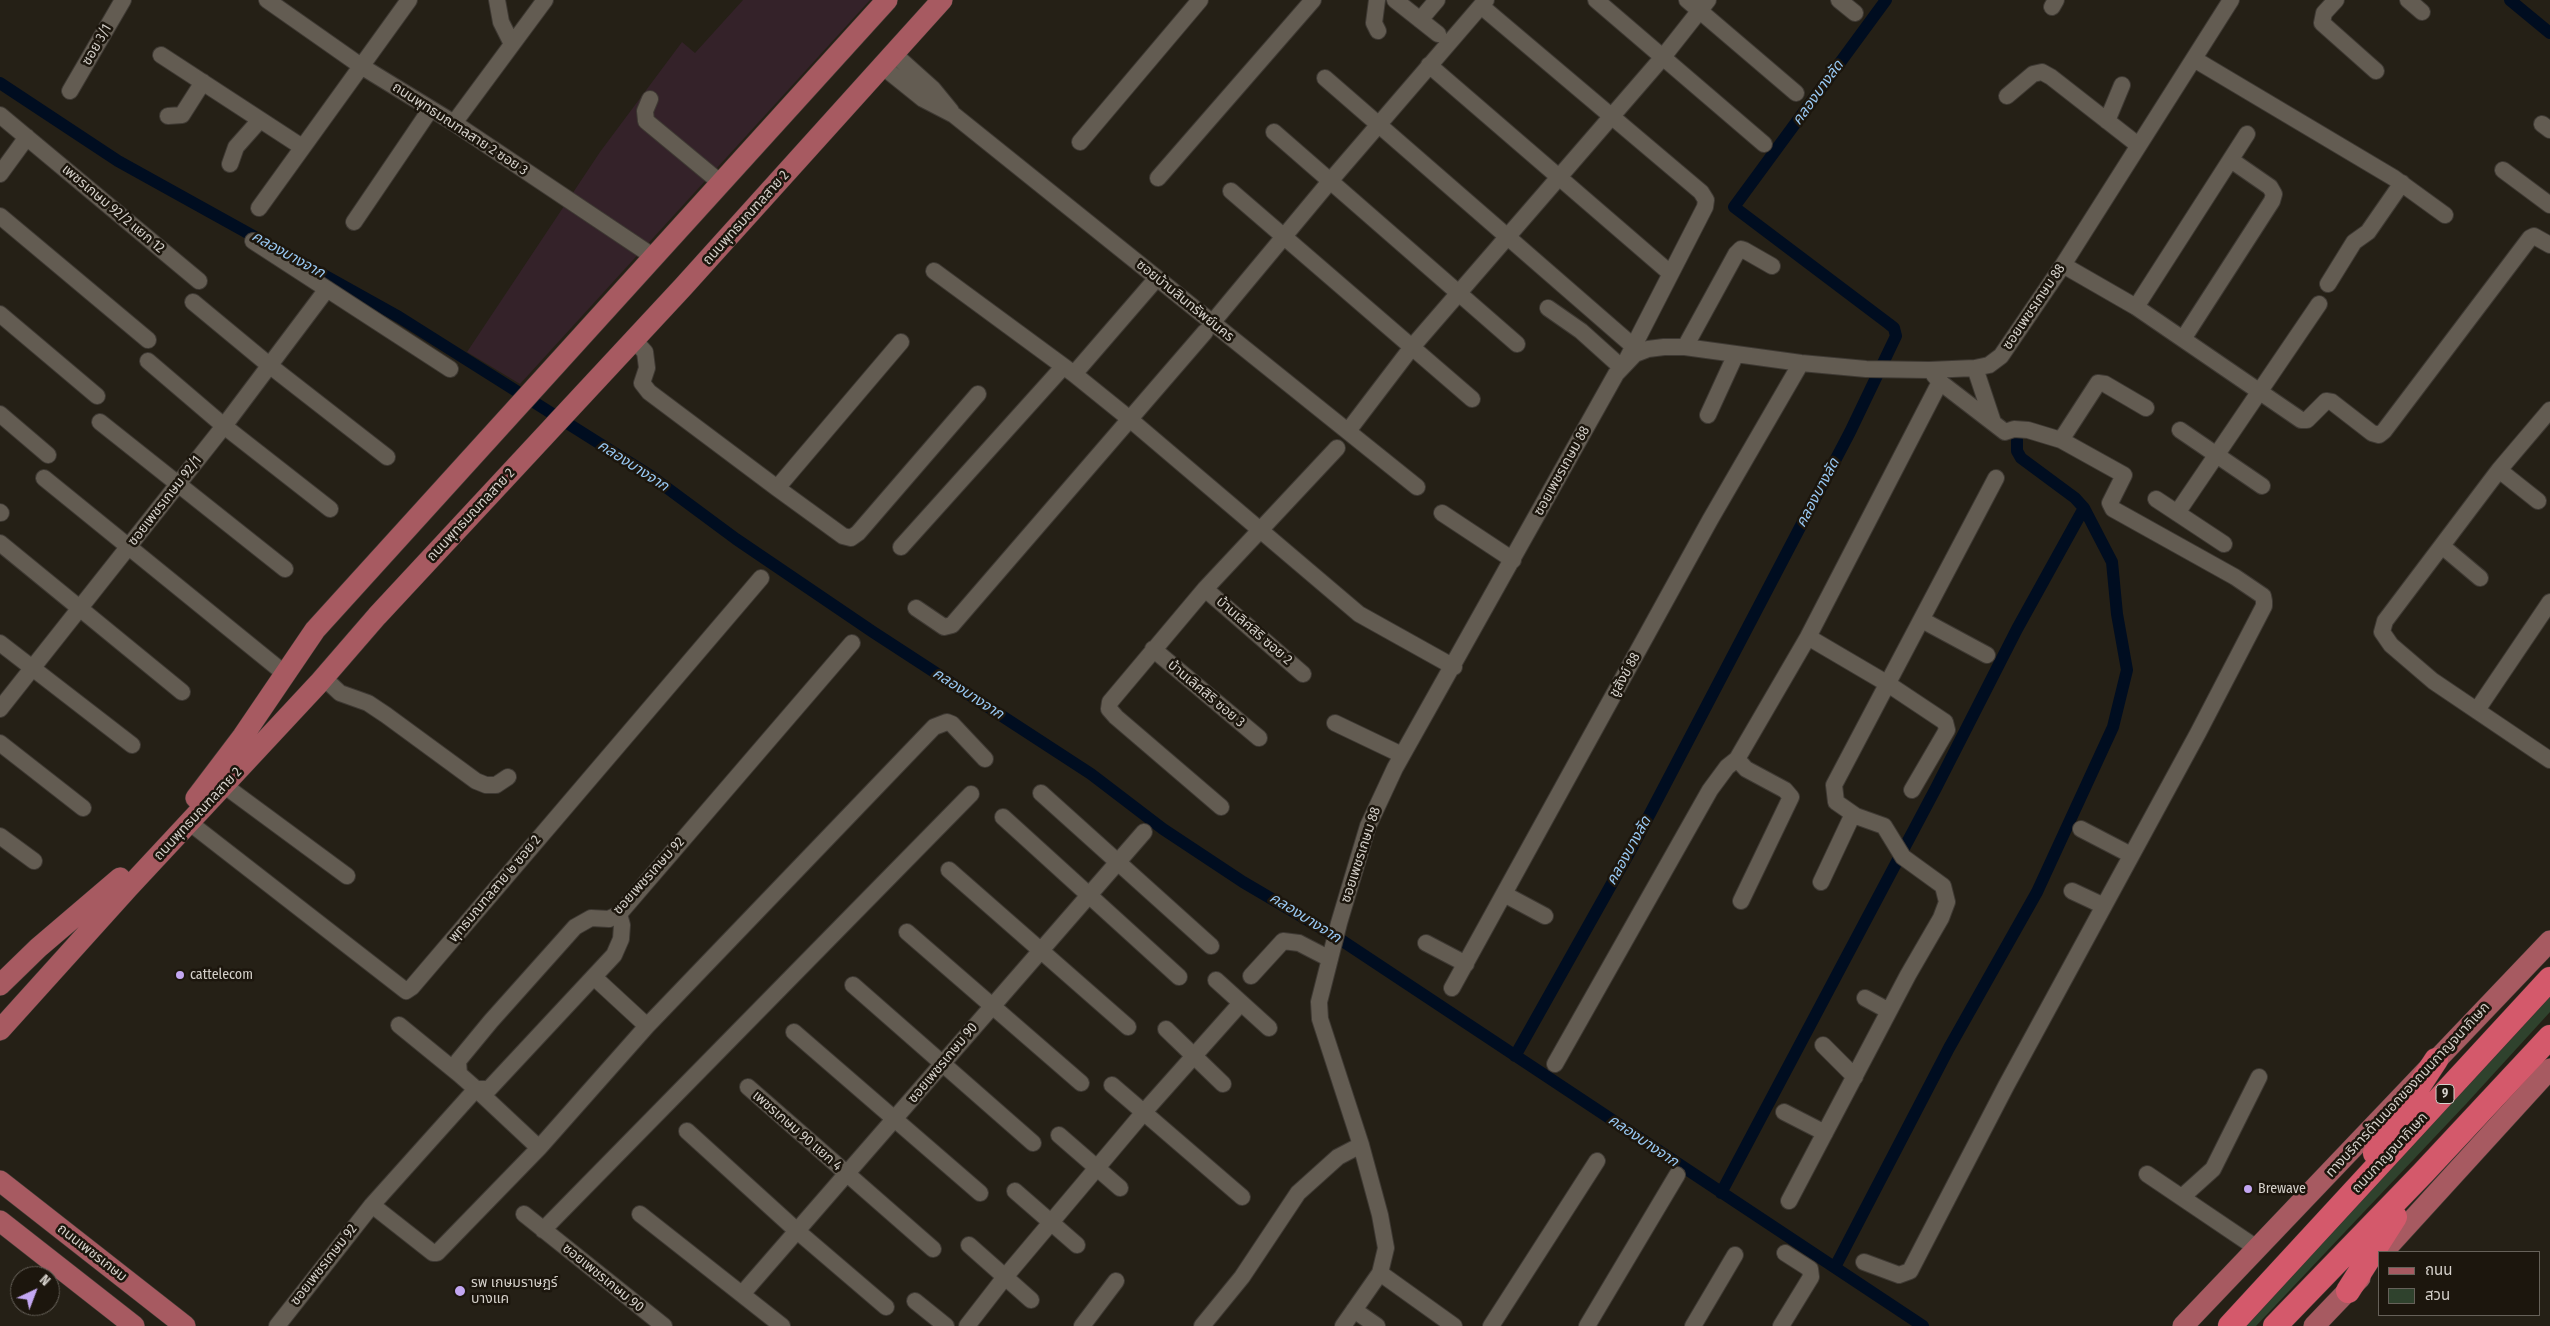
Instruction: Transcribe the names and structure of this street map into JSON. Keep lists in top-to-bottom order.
{
  "streets": {
    "highway": ["9", "ถนนกาญจนาภิเษก"],
    "main road": ["ถนนพุทธมณฑลสาย 2", "ทางบริการด้านนอกของถนนกาญจนาภิเษก", "ถนนเพชรเกษม"],
    "street": [
      "ซอย 3/1",
      "ถนนพุทธมณฑลสาย 2 ซอย 3",
      "เพชรเกษม 92/2 แยก 12",
      "ซอยบ้านสินทรัพย์นคร",
      "ซอยเพชรเกษม 88",
      "ซอยเพชรเกษม 92/1",
      "บ้านเลิศสิริ ซอย 2",
      "ชูสังข์ 88",
      "บ้านเลิศสิริ ซอย 3",
      "ซอยเพชรเกษม 92",
      "พุทธมณฑลสาย ๒ ซอย 2",
      "ซอยเพชรเกษม 90",
      "เพชรเกษม 90 แยก 4"
    ]
  },
  "crossings": [
    ["ถนนพุทธมณฑลสาย 2 ซอย 3", "ถนนพุทธมณฑลสาย 2"],
    ["ถนนพุทธมณฑลสาย 2", "ซอยบ้านสินทรัพย์นคร"],
    ["ถนนพุทธมณฑลสาย 2", "พุทธมณฑลสาย ๒ ซอย 2"],
    ["ซอยเพชรเกษม 88", "ชูสังข์ 88"],
    ["ซอยเพชรเกษม 90", "เพชรเกษม 90 แยก 4"]
  ],
  "water": ["คลองบางลัด", "คลองบางจาก"],
  "places": ["cattelecom", "Brewave", "รพ เกษมราษฎร์ บางแค"],
  "legend": ["ถนน", "สวน"],
  "north": "top right"
}
